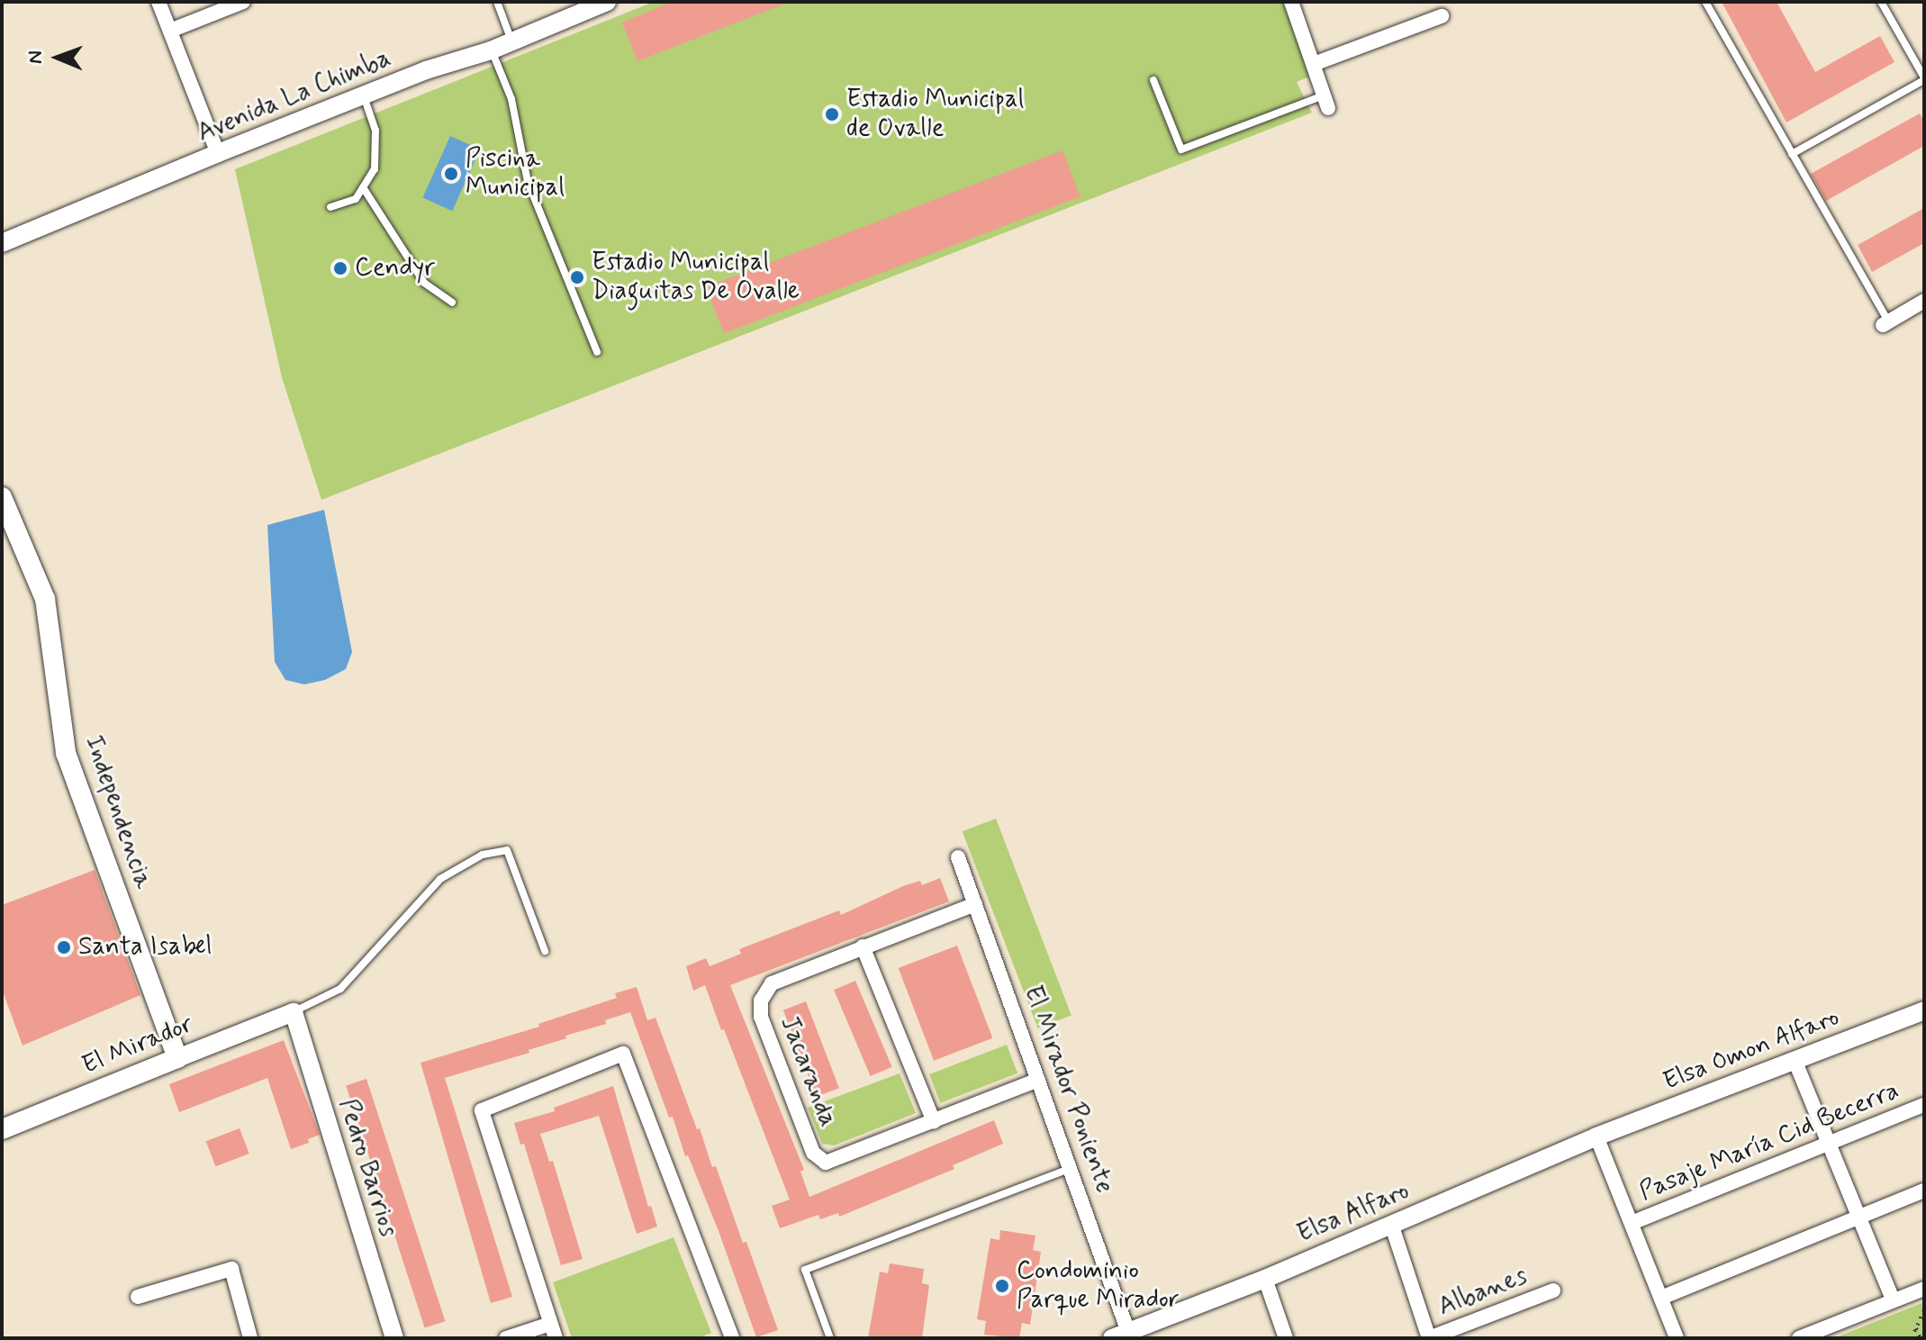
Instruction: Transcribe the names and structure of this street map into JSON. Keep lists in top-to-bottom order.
{
  "streets": {
    "main road": ["Independencia", "El Mirador"],
    "street": [
      "Avenida La Chimba",
      "Elsa Omon Alfaro",
      "Jacaranda",
      "El Mirador Poniente",
      "Pasaje María Cid Becerra",
      "Pedro Barrios",
      "Elsa Alfaro",
      "Albanes"
    ]
  },
  "crossings": [
    ["Independencia", "El Mirador"],
    ["El Mirador", "Pedro Barrios"],
    ["Elsa Omon Alfaro", "Elsa Alfaro"],
    ["Jacaranda", "El Mirador Poniente"],
    ["El Mirador Poniente", "Elsa Alfaro"]
  ],
  "places": [
    "Estadio Municipal de Ovalle",
    "Piscina Municipal",
    "Cendyr",
    "Estadio Municipal Diaguitas De Ovalle",
    "Santa Isabel",
    "Condominio Parque Mirador"
  ],
  "north": "left"
}
